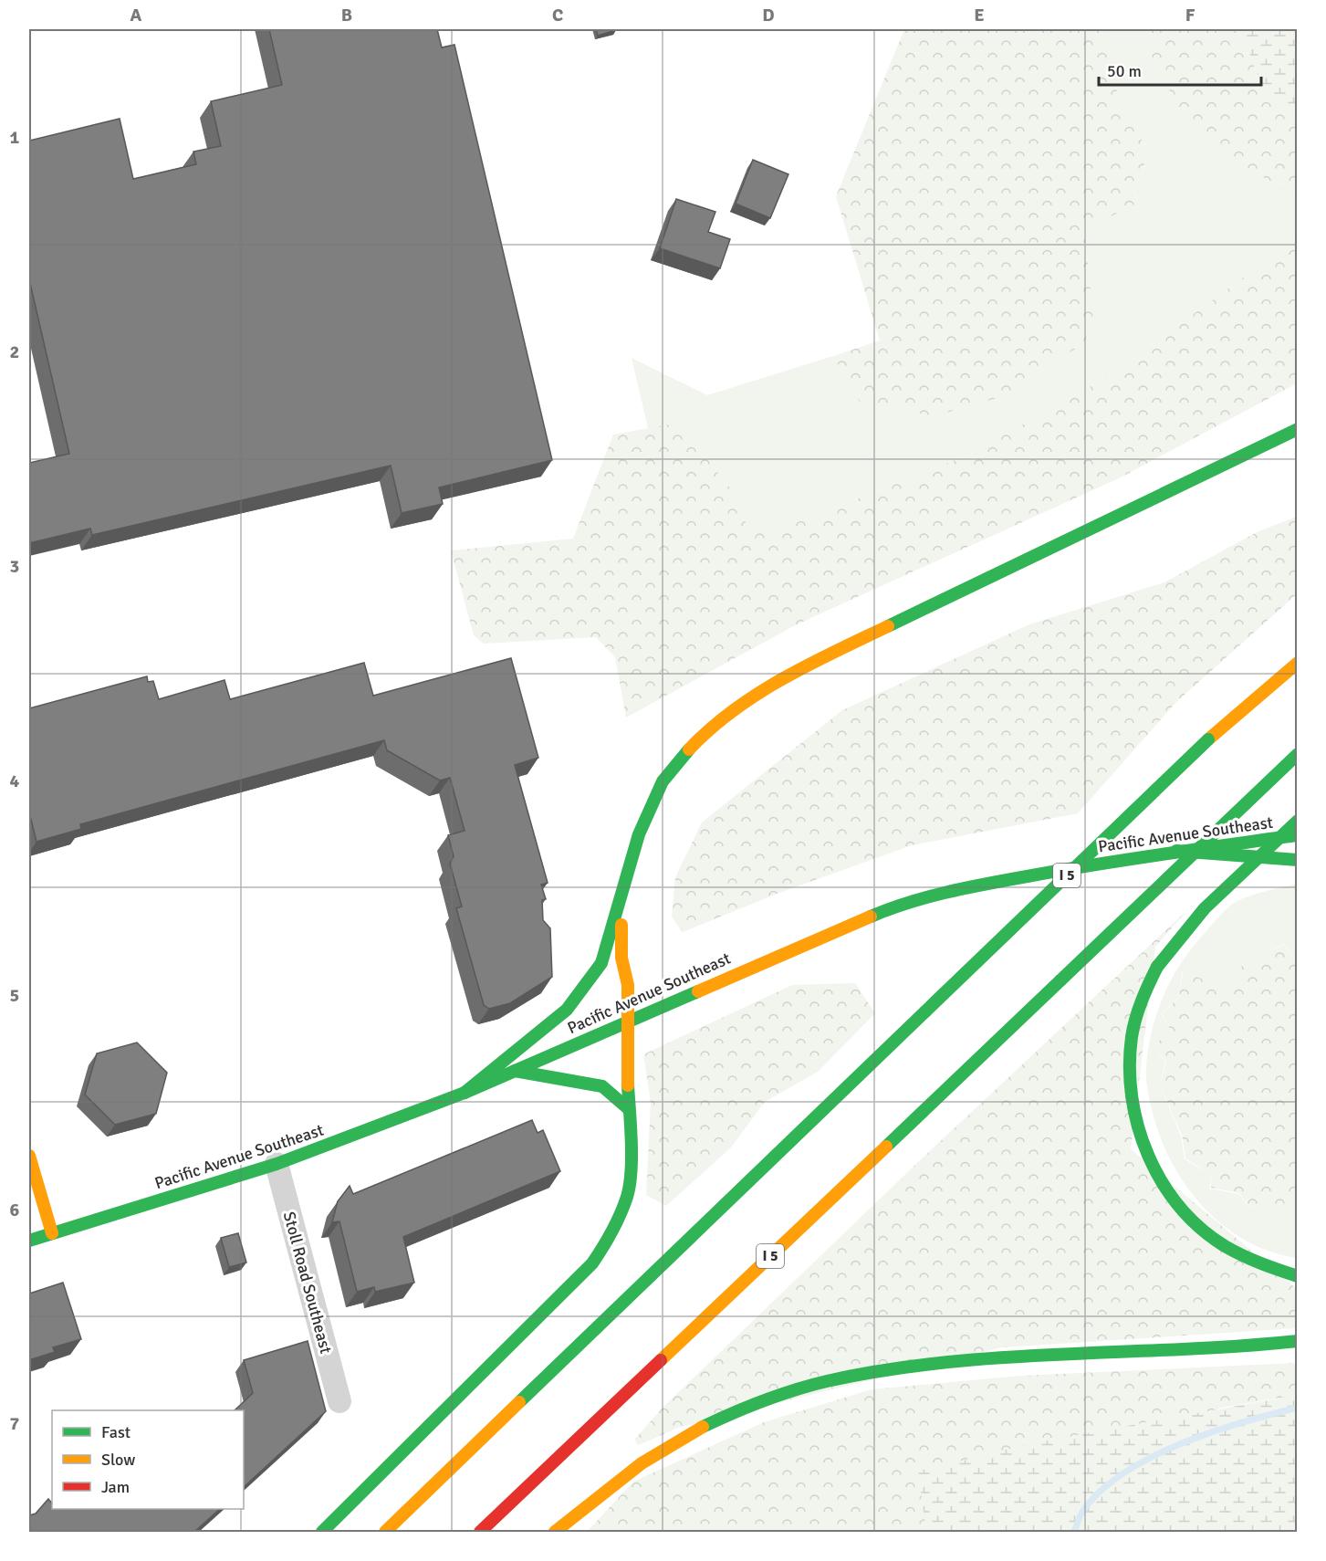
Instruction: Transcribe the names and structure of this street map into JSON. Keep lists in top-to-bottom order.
{
  "streets": {
    "main road": ["Pacific Avenue Southeast", "I 5"],
    "street": ["Stoll Road Southeast"]
  },
  "crossings": [
    ["Pacific Avenue Southeast", "Stoll Road Southeast"]
  ],
  "legend": ["Fast", "Slow", "Jam"],
  "scale_bar": "50 m",
  "grid": {
    "columns": [
      "A",
      "B",
      "C",
      "D",
      "E",
      "F"
    ],
    "rows": [
      "1",
      "2",
      "3",
      "4",
      "5",
      "6",
      "7"
    ]
  }
}
